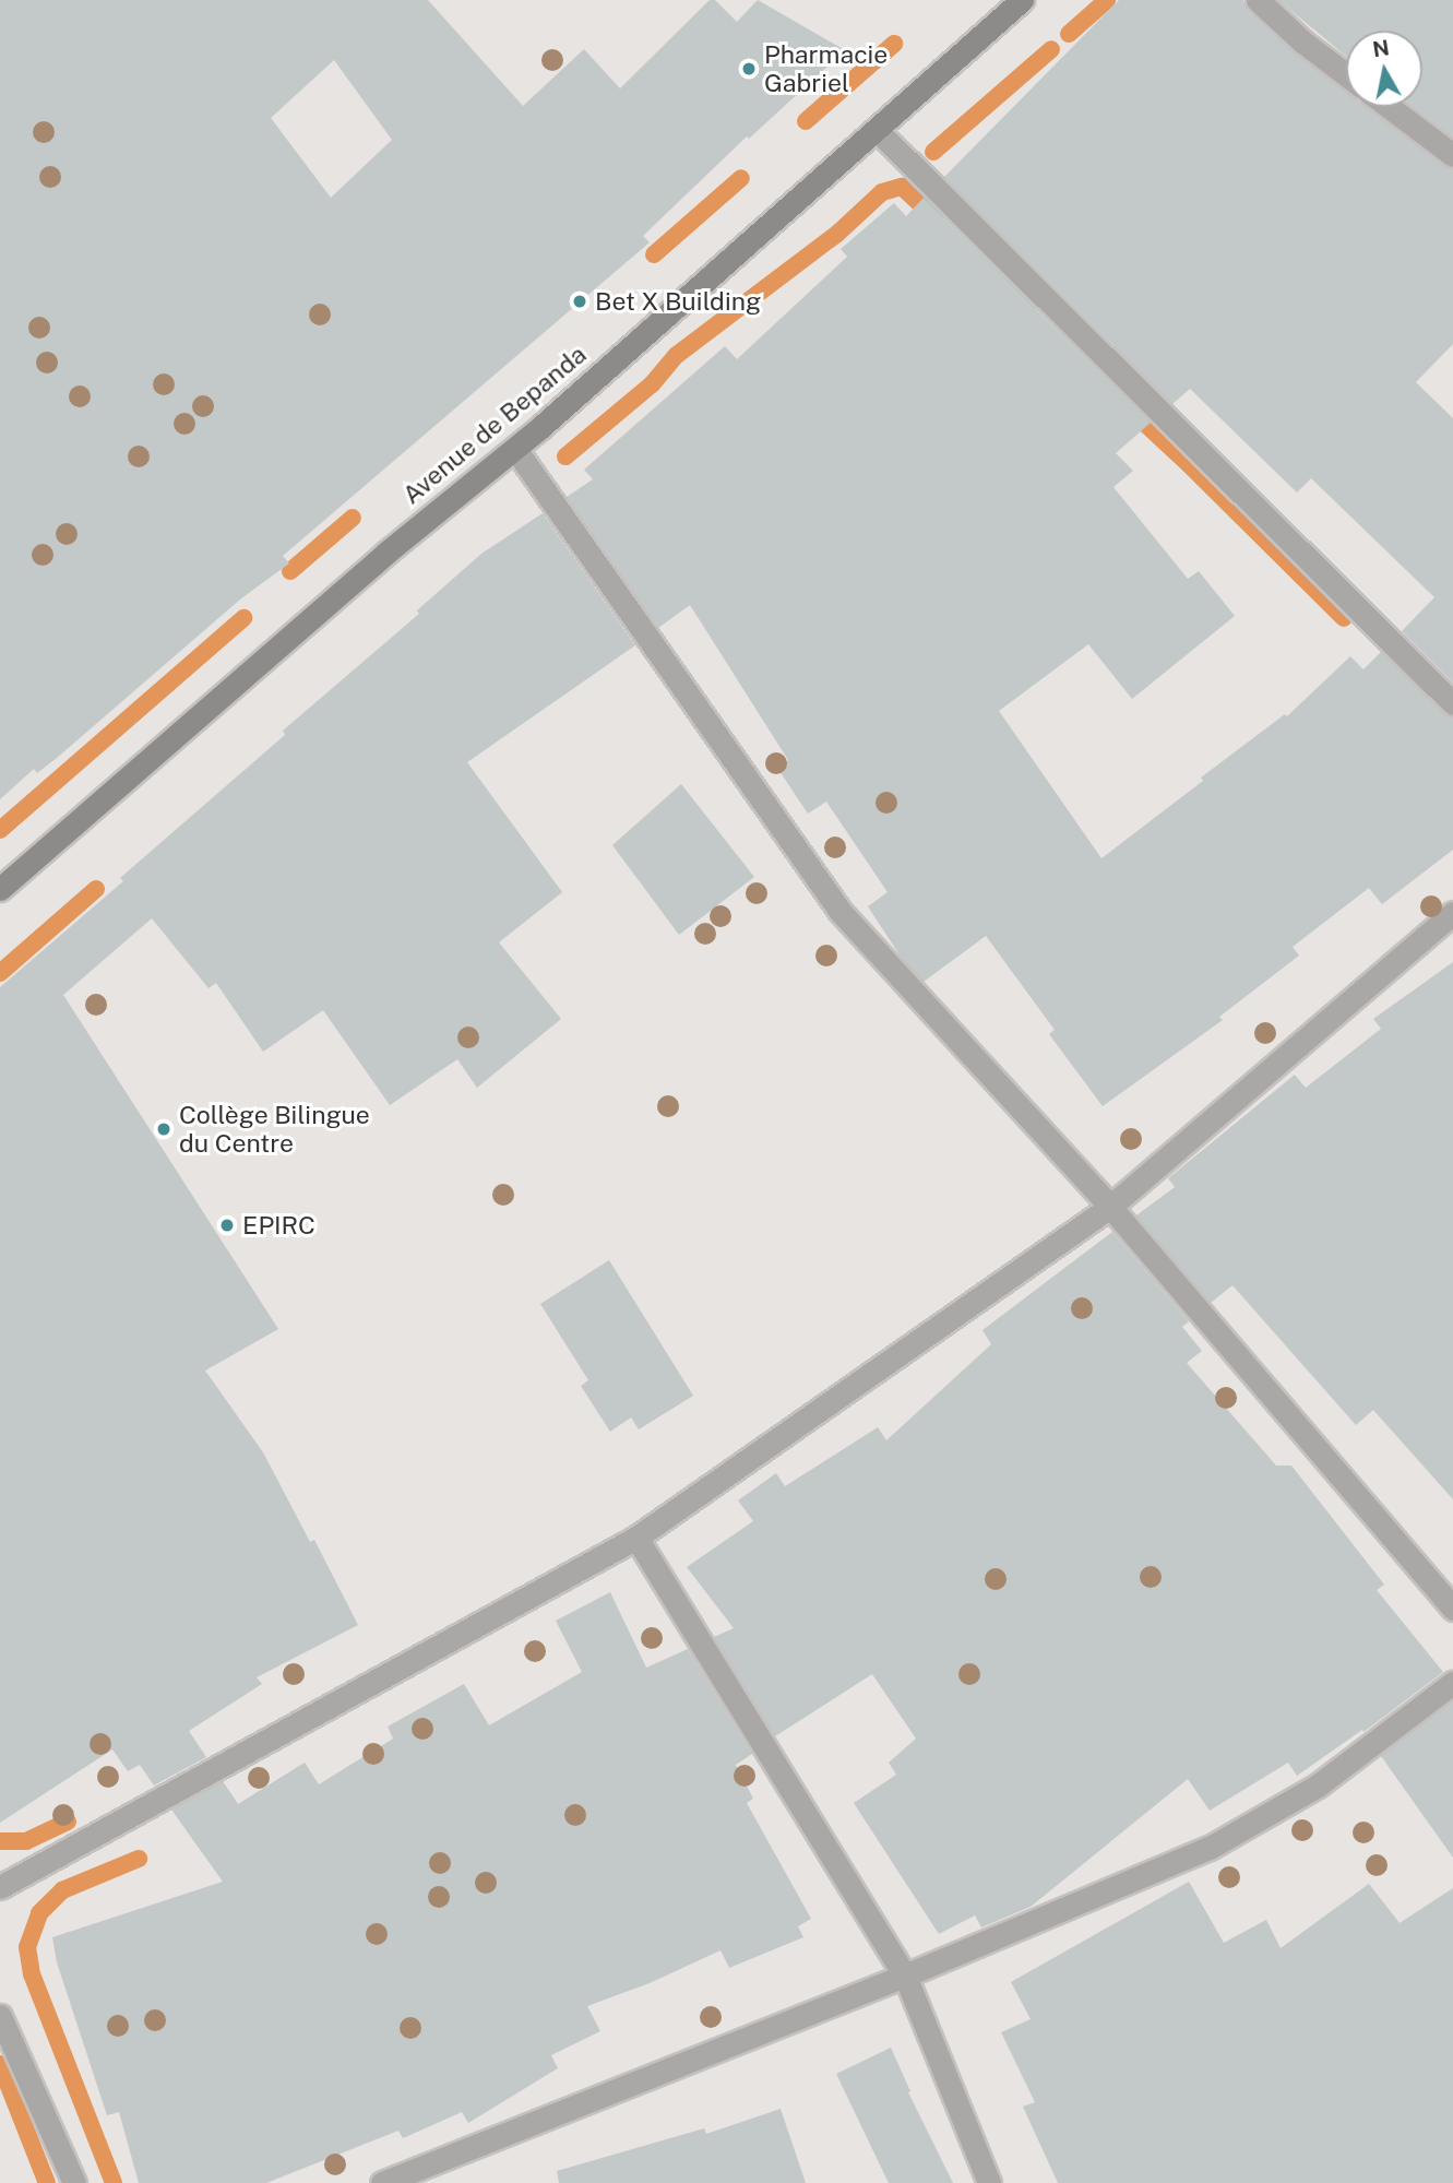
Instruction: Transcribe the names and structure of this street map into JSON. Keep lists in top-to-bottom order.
{
  "streets": {
    "main road": ["Avenue de Bepanda"]
  },
  "places": [
    "Pharmacie Gabriel",
    "Bet X Building",
    "Collège Bilingue du Centre",
    "EPIRC"
  ],
  "north": "top"
}
